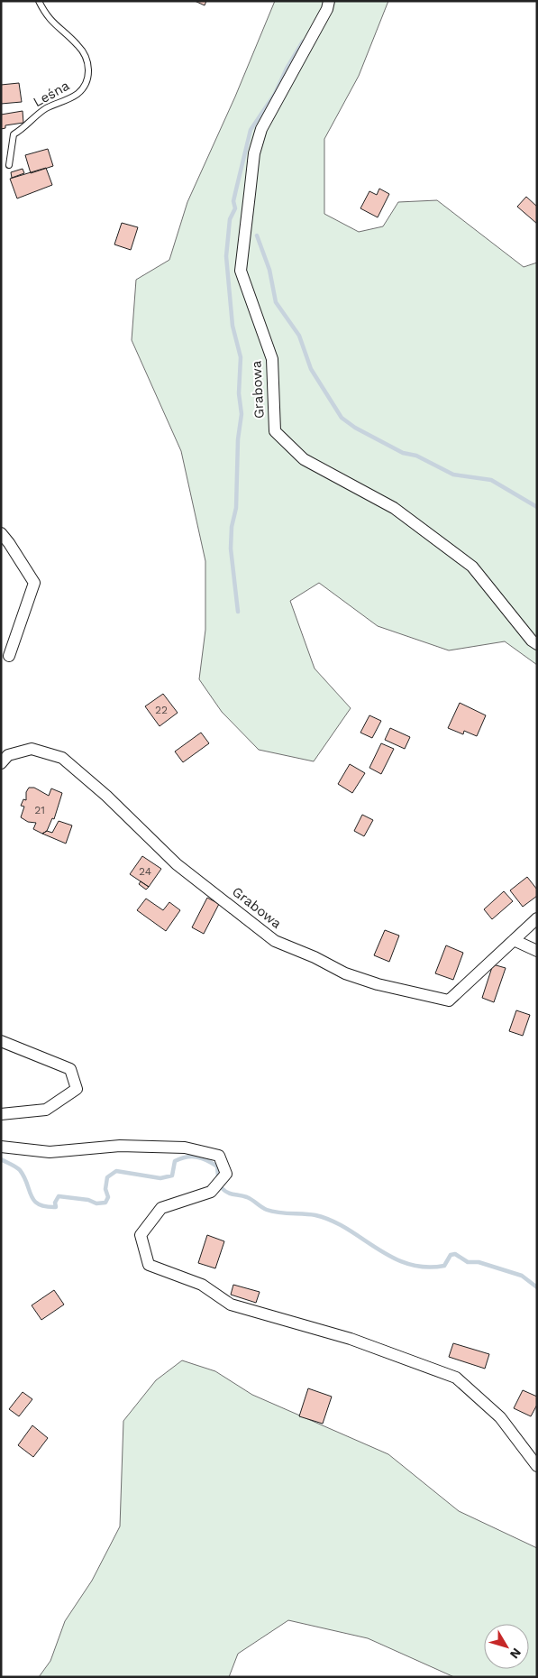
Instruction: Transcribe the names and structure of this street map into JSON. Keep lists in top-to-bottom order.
{
  "streets": {
    "street": ["Grabowa"],
    "lane": ["Leśna"]
  },
  "house_numbers": ["22", "21", "24"],
  "north": "bottom right"
}
